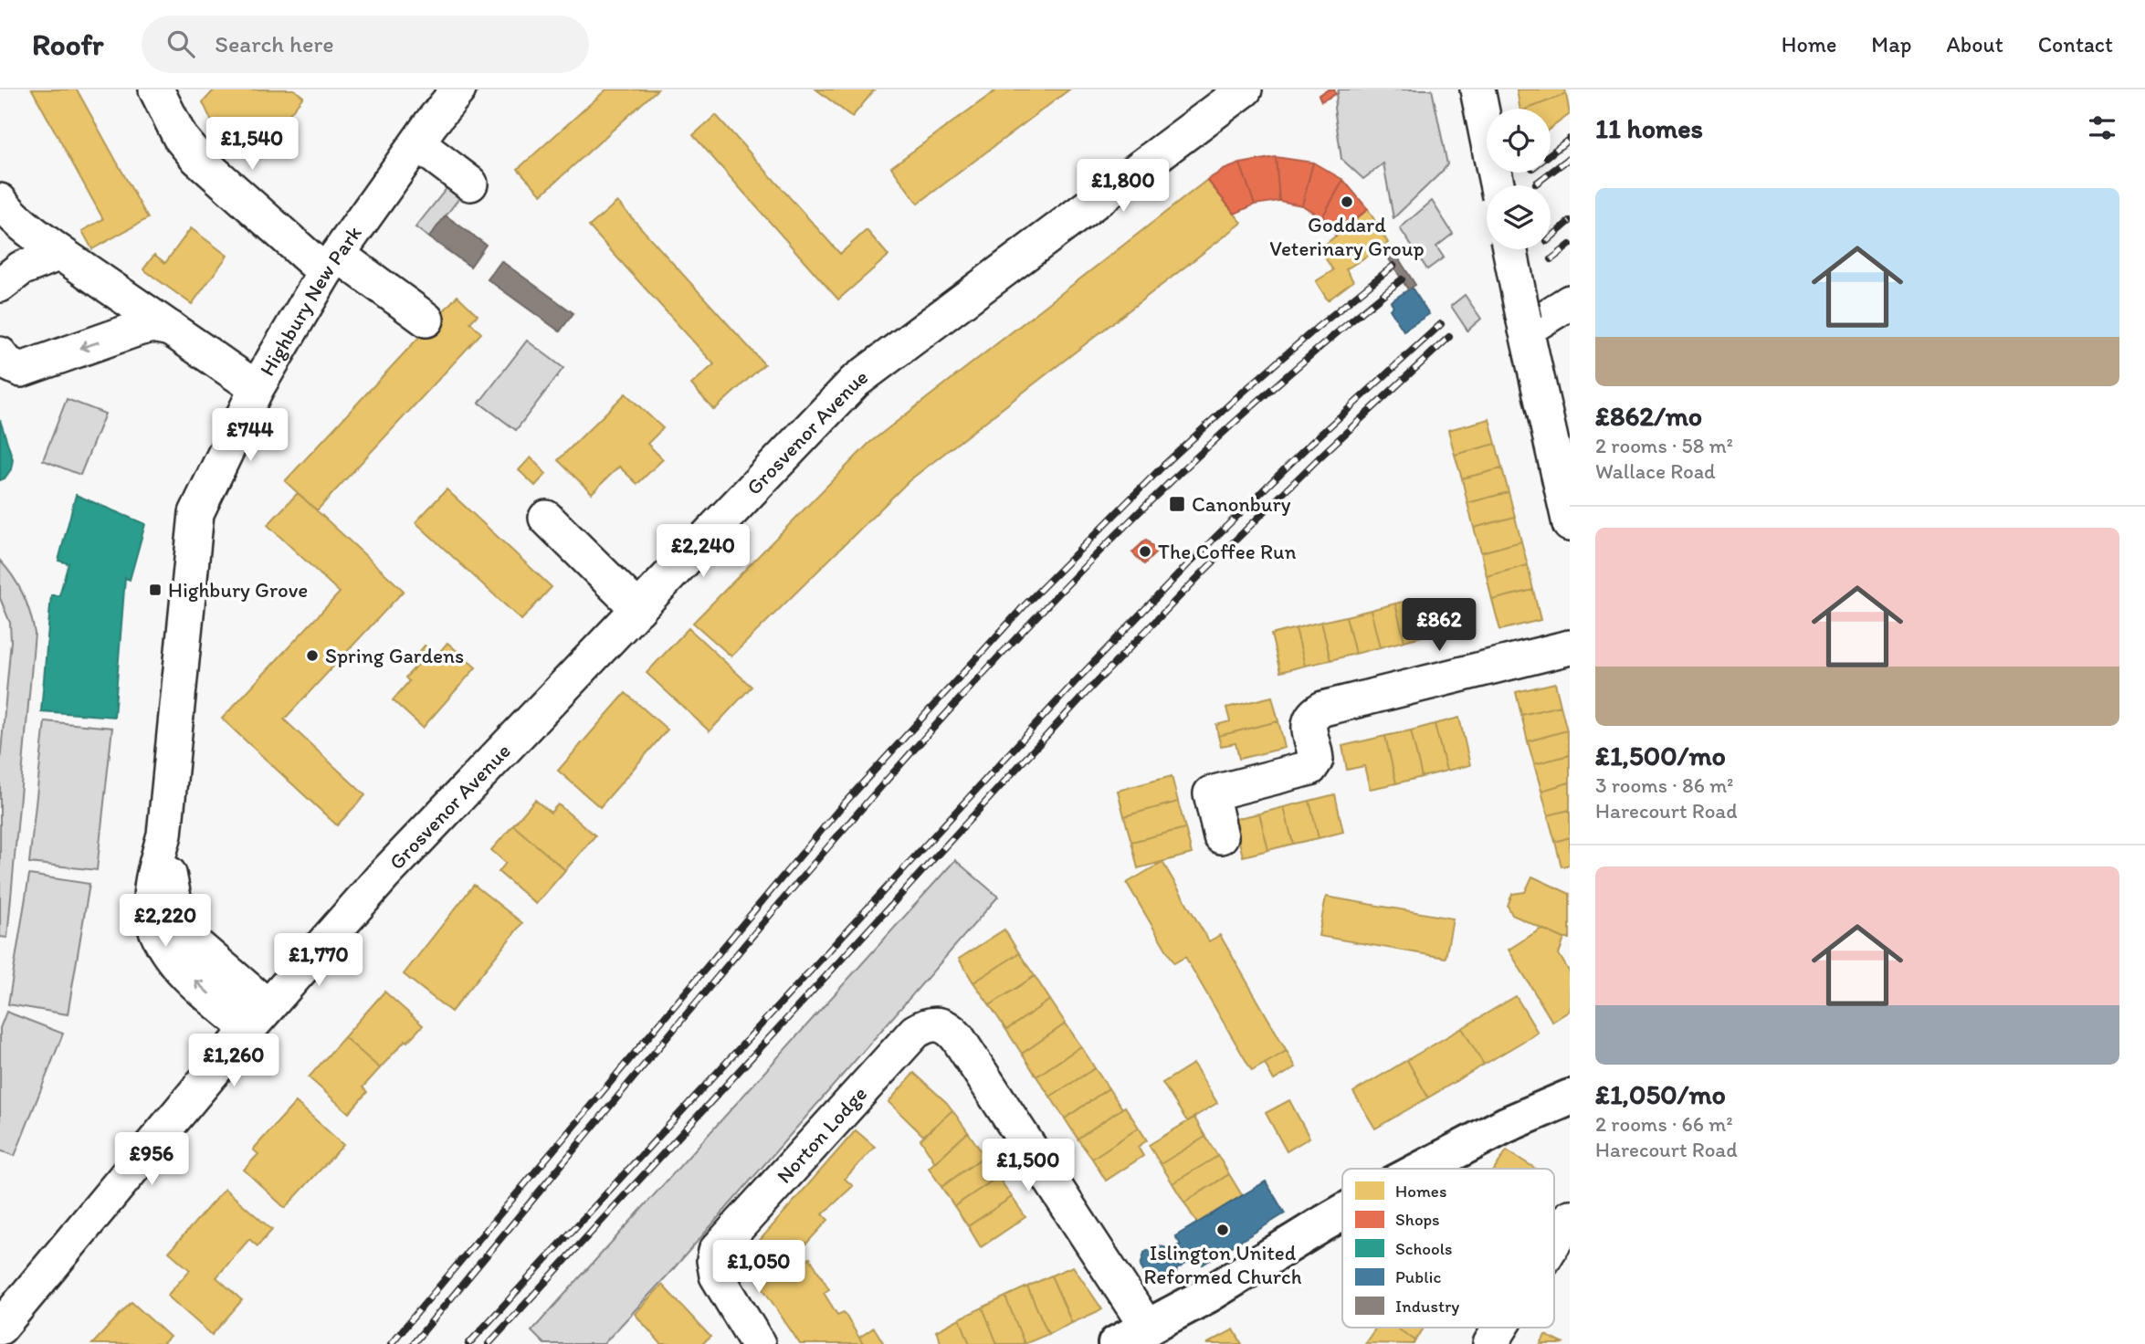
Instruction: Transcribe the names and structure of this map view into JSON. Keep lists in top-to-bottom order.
{
  "streets": {
    "street": ["Highbury New Park", "Grosvenor Avenue", "Norton Lodge"]
  },
  "crossings": [
    ["Highbury New Park", "Grosvenor Avenue"]
  ],
  "places": {
    "other": [
      "Goddard Veterinary Group",
      "The Coffee Run",
      "Spring Gardens",
      "Islington United Reformed Church"
    ],
    "transit": ["Canonbury", "Highbury Grove"]
  },
  "legend": [
    "Homes",
    "Shops",
    "Schools",
    "Public",
    "Industry"
  ],
  "page": {
    "header": "Roofr",
    "search": "Search here",
    "nav": [
      "Home",
      "Map",
      "About",
      "Contact"
    ],
    "heading": "11 homes",
    "price": [
      "£1,540",
      "£1,800",
      "£744",
      "£2,240",
      "£862",
      "£2,220",
      "£1,770",
      "£1,260",
      "£956",
      "£1,500",
      "£1,050"
    ],
    "list": [
      {
        "name": "£862/mo",
        "note": "2 rooms · 58 m² · Wallace Road"
      },
      {
        "name": "£1,500/mo",
        "note": "3 rooms · 86 m² · Harecourt Road"
      },
      {
        "name": "£1,050/mo",
        "note": "2 rooms · 66 m² · Harecourt Road"
      }
    ]
  }
}
